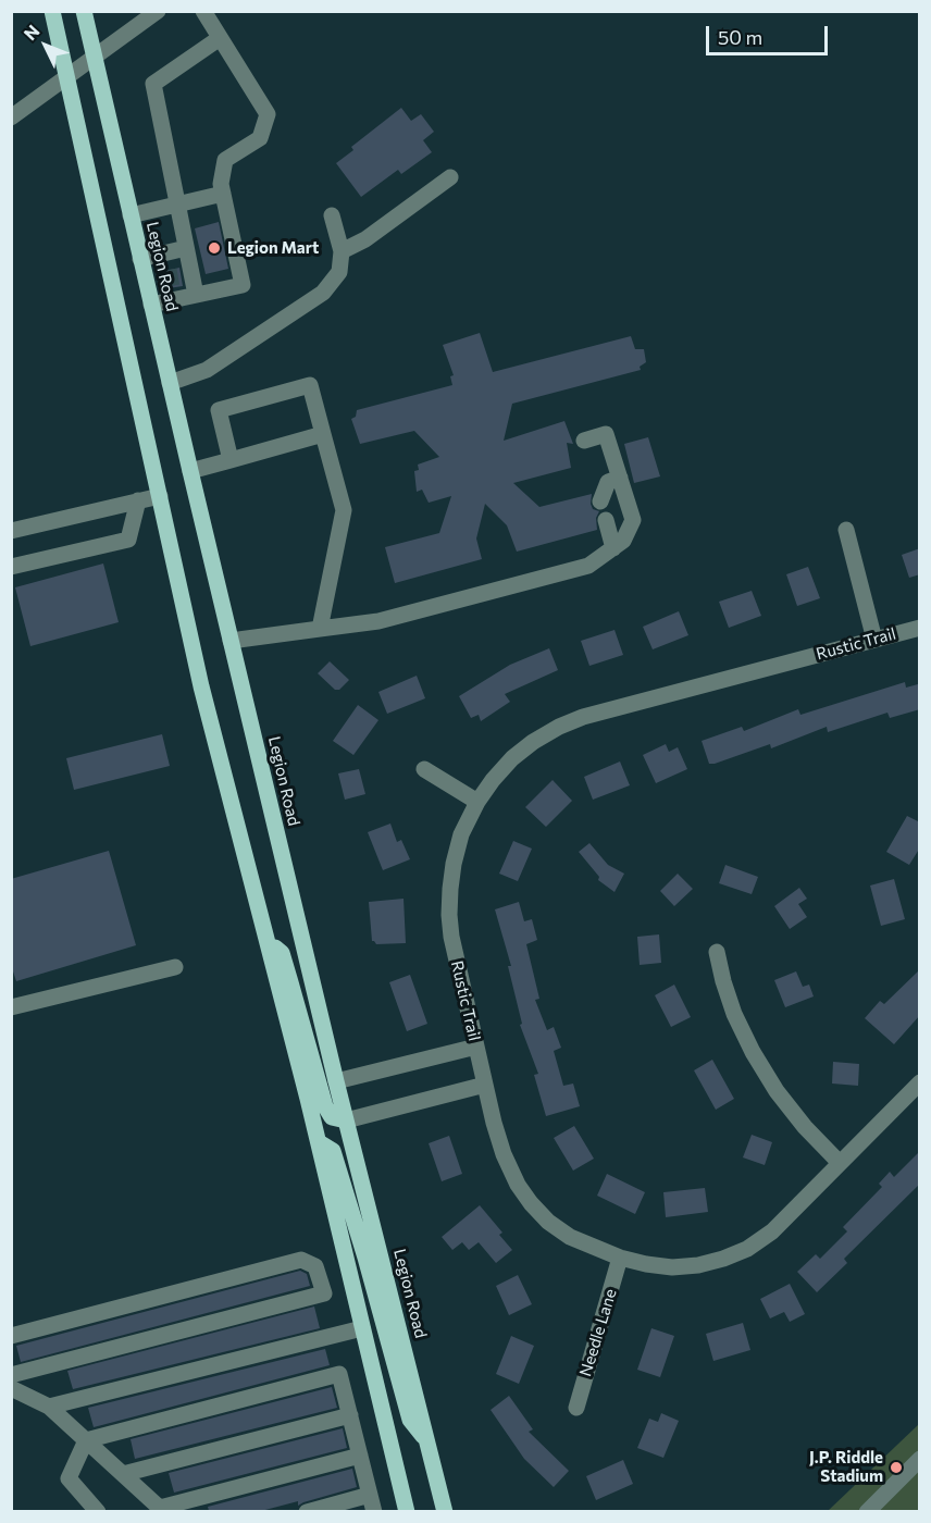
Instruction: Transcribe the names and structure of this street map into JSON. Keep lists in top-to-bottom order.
{
  "streets": {
    "main road": ["Legion Road"],
    "street": ["Rustic Trail", "Needle Lane"]
  },
  "crossings": [
    ["Rustic Trail", "Needle Lane"]
  ],
  "places": ["Legion Mart", "J.P. Riddle Stadium"],
  "scale_bar": "50 m",
  "north": "top left"
}
